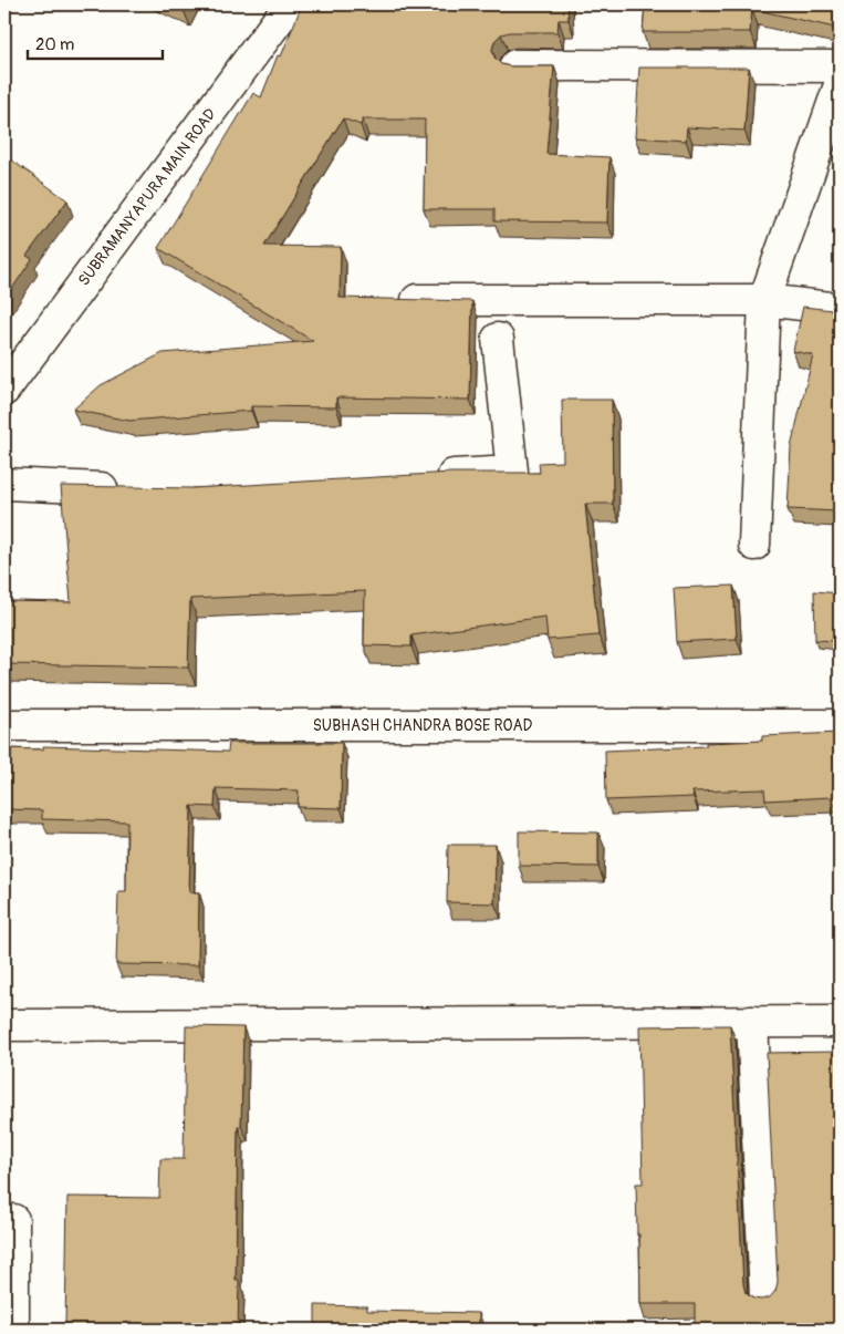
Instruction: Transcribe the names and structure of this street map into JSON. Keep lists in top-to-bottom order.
{
  "streets": {
    "street": ["SUBRAMANYAPURA MAIN ROAD", "SUBHASH CHANDRA BOSE ROAD"]
  },
  "scale_bar": "20 m"
}
